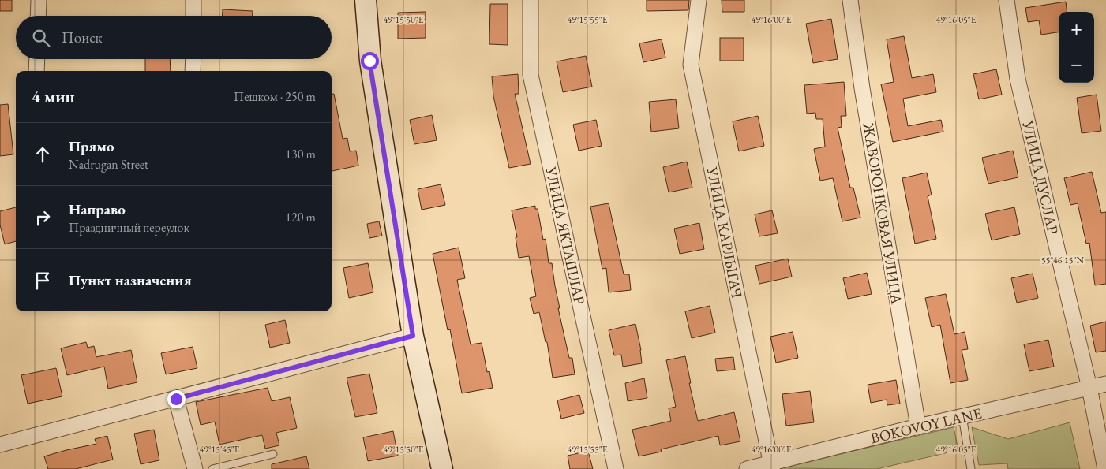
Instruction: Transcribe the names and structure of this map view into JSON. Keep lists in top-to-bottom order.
{
  "streets": {
    "street": [
      "УЛИЦА ДУСЛАР",
      "ЖАВОРОНКОВАЯ УЛИЦА",
      "УЛИЦА КАРЛЫГАЧ",
      "УЛИЦА ЯКТАШЛАР",
      "BOKOVOY LANE"
    ]
  },
  "crossings": [
    ["УЛИЦА ДУСЛАР", "BOKOVOY LANE"],
    ["ЖАВОРОНКОВАЯ УЛИЦА", "BOKOVOY LANE"],
    ["УЛИЦА КАРЛЫГАЧ", "BOKOVOY LANE"]
  ],
  "page": {
    "map_buttons": ["+", "−"],
    "search": "Поиск",
    "heading": ["4 мин", "Пешком · 250 m"],
    "list": [
      ["Прямо", "Nadrugan Street", "130 m"],
      ["Направо", "Праздничный переулок", "120 m"],
      "Пункт назначения"
    ]
  },
  "coordinates": [
    "49°15'50\"E",
    "49°15'55\"E",
    "49°16'00\"E",
    "49°16'05\"E",
    "55°46'15\"N",
    "49°15'45\"E"
  ]
}
